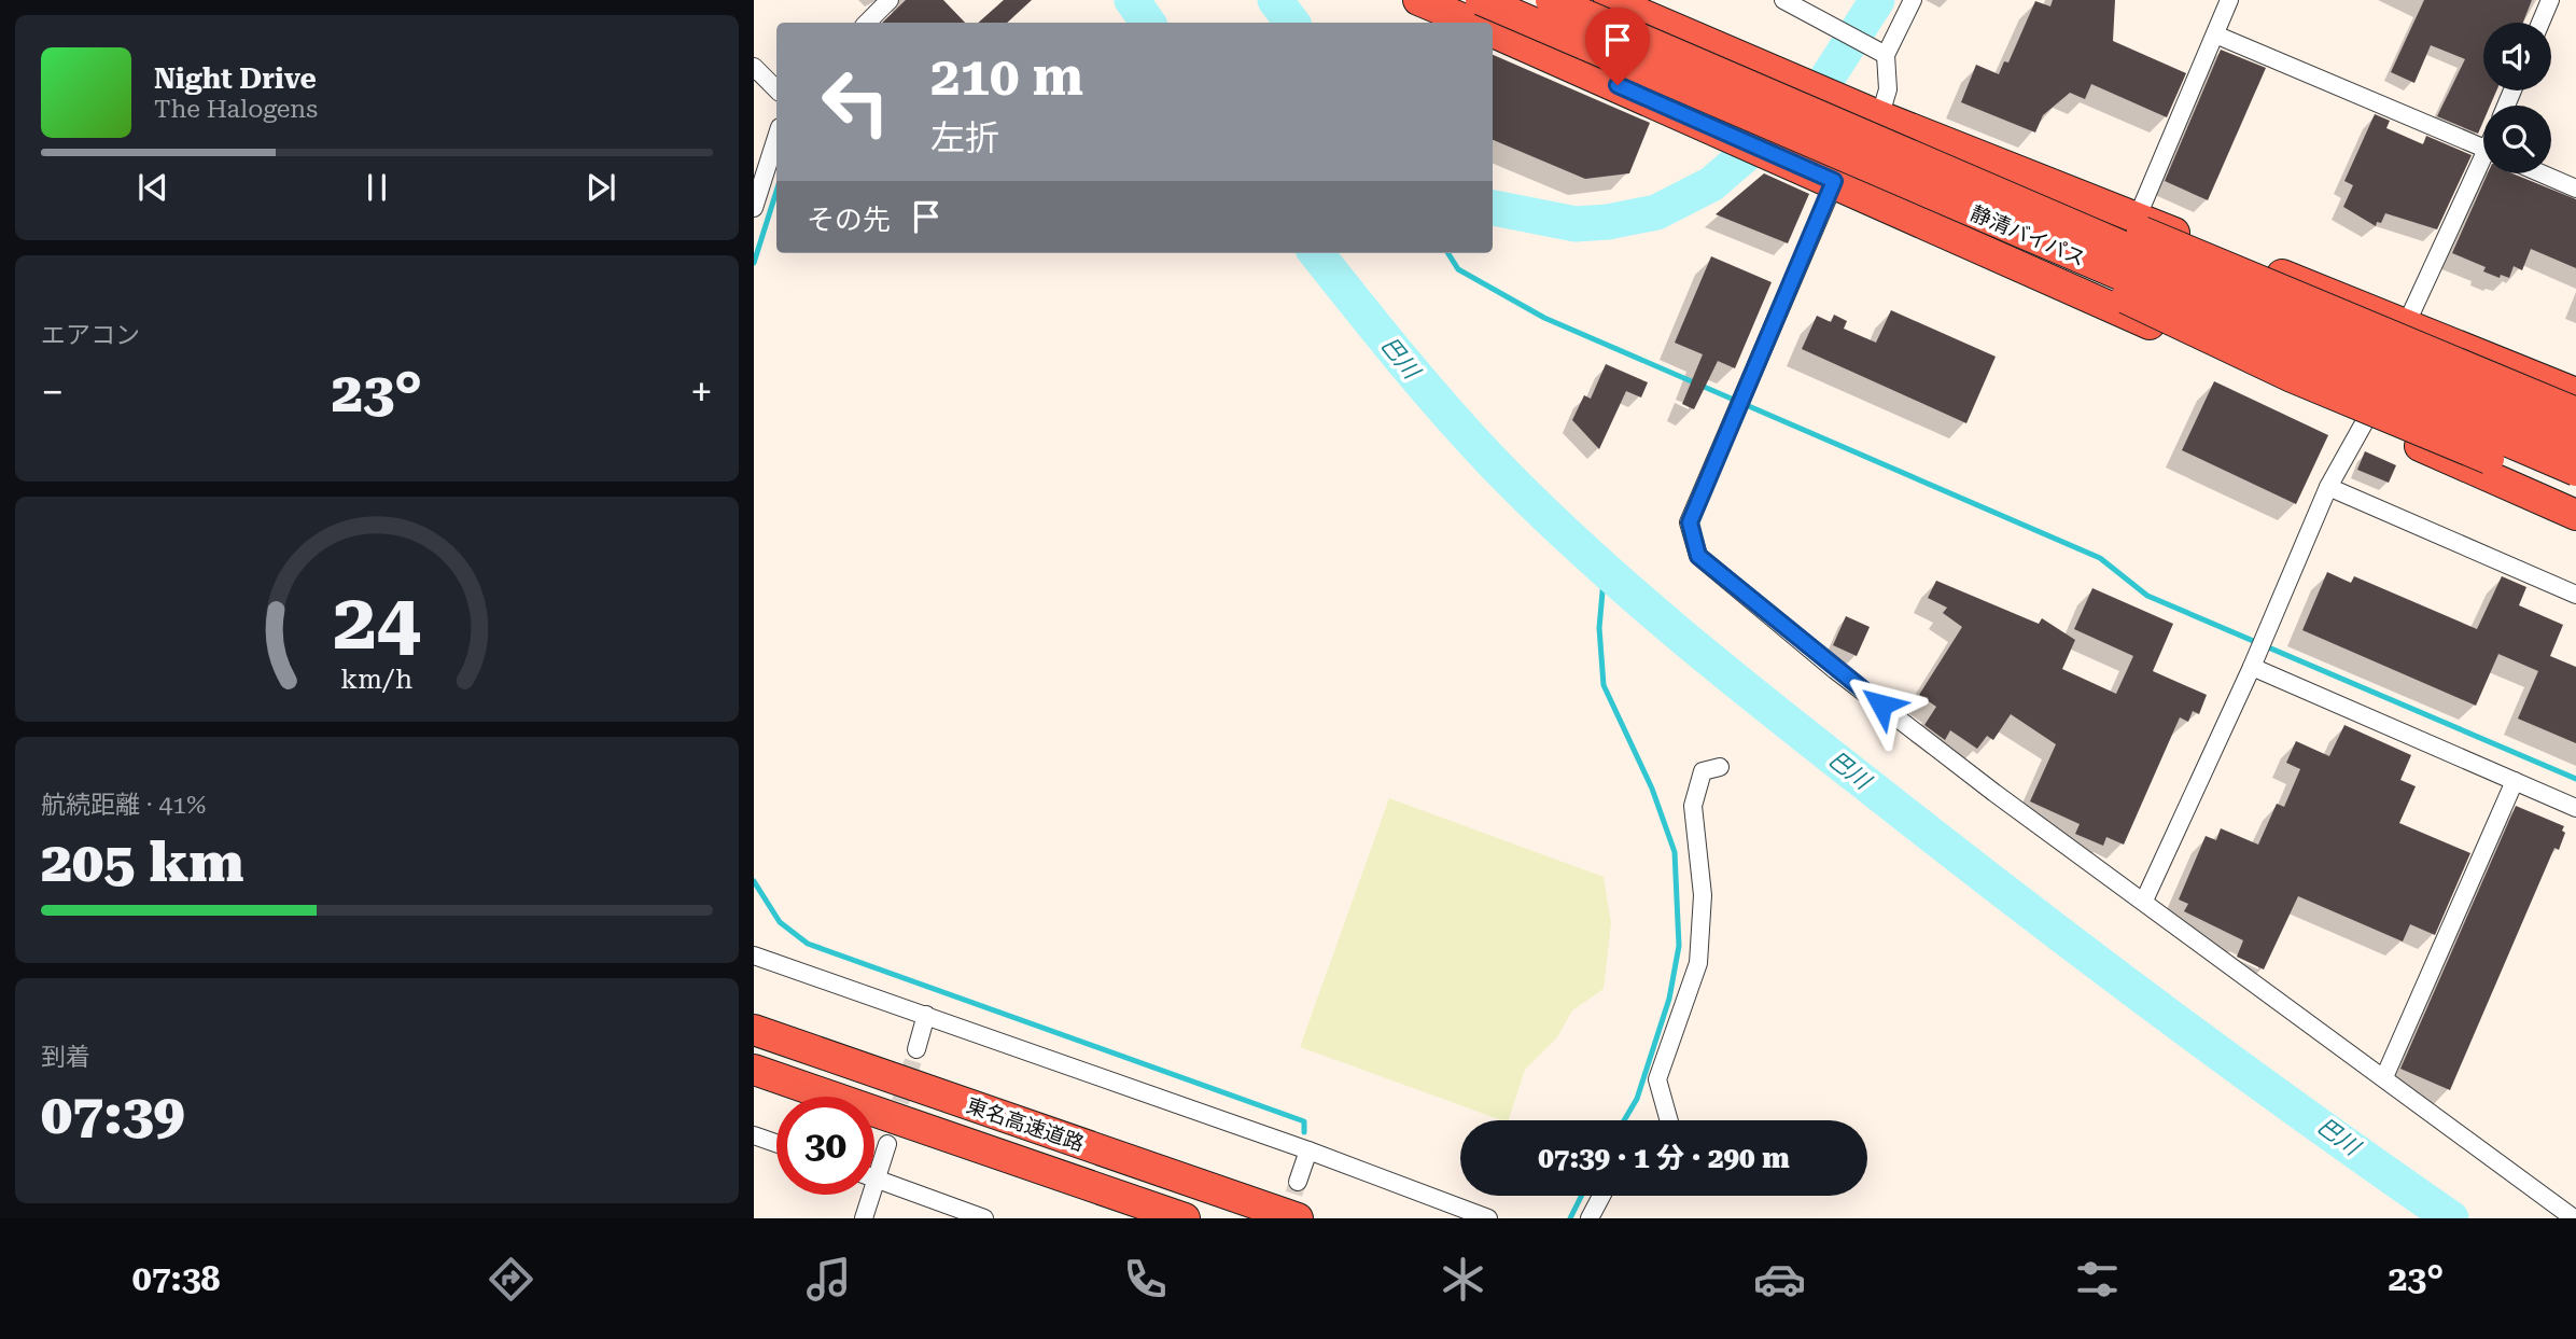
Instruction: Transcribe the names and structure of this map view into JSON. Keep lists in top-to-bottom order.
{
  "streets": {
    "highway": ["静清バイパス", "東名高速道路"]
  },
  "water": ["巴川"],
  "page": {
    "turn": ["210 m", "左折"],
    "song": ["Night Drive", "The Halogens"],
    "then": "その先",
    "tile": [
      "エアコン",
      ["航続距離 · 41%", "205 km"],
      ["到着", "07:39"]
    ],
    "heat": ["−", "23°", "+"],
    "limit": "30",
    "trip": "07:39 · 1 分 · 290 m",
    "tabs": ["07:38", "23°"],
    "gauge": ["24", "km/h"]
  }
}
